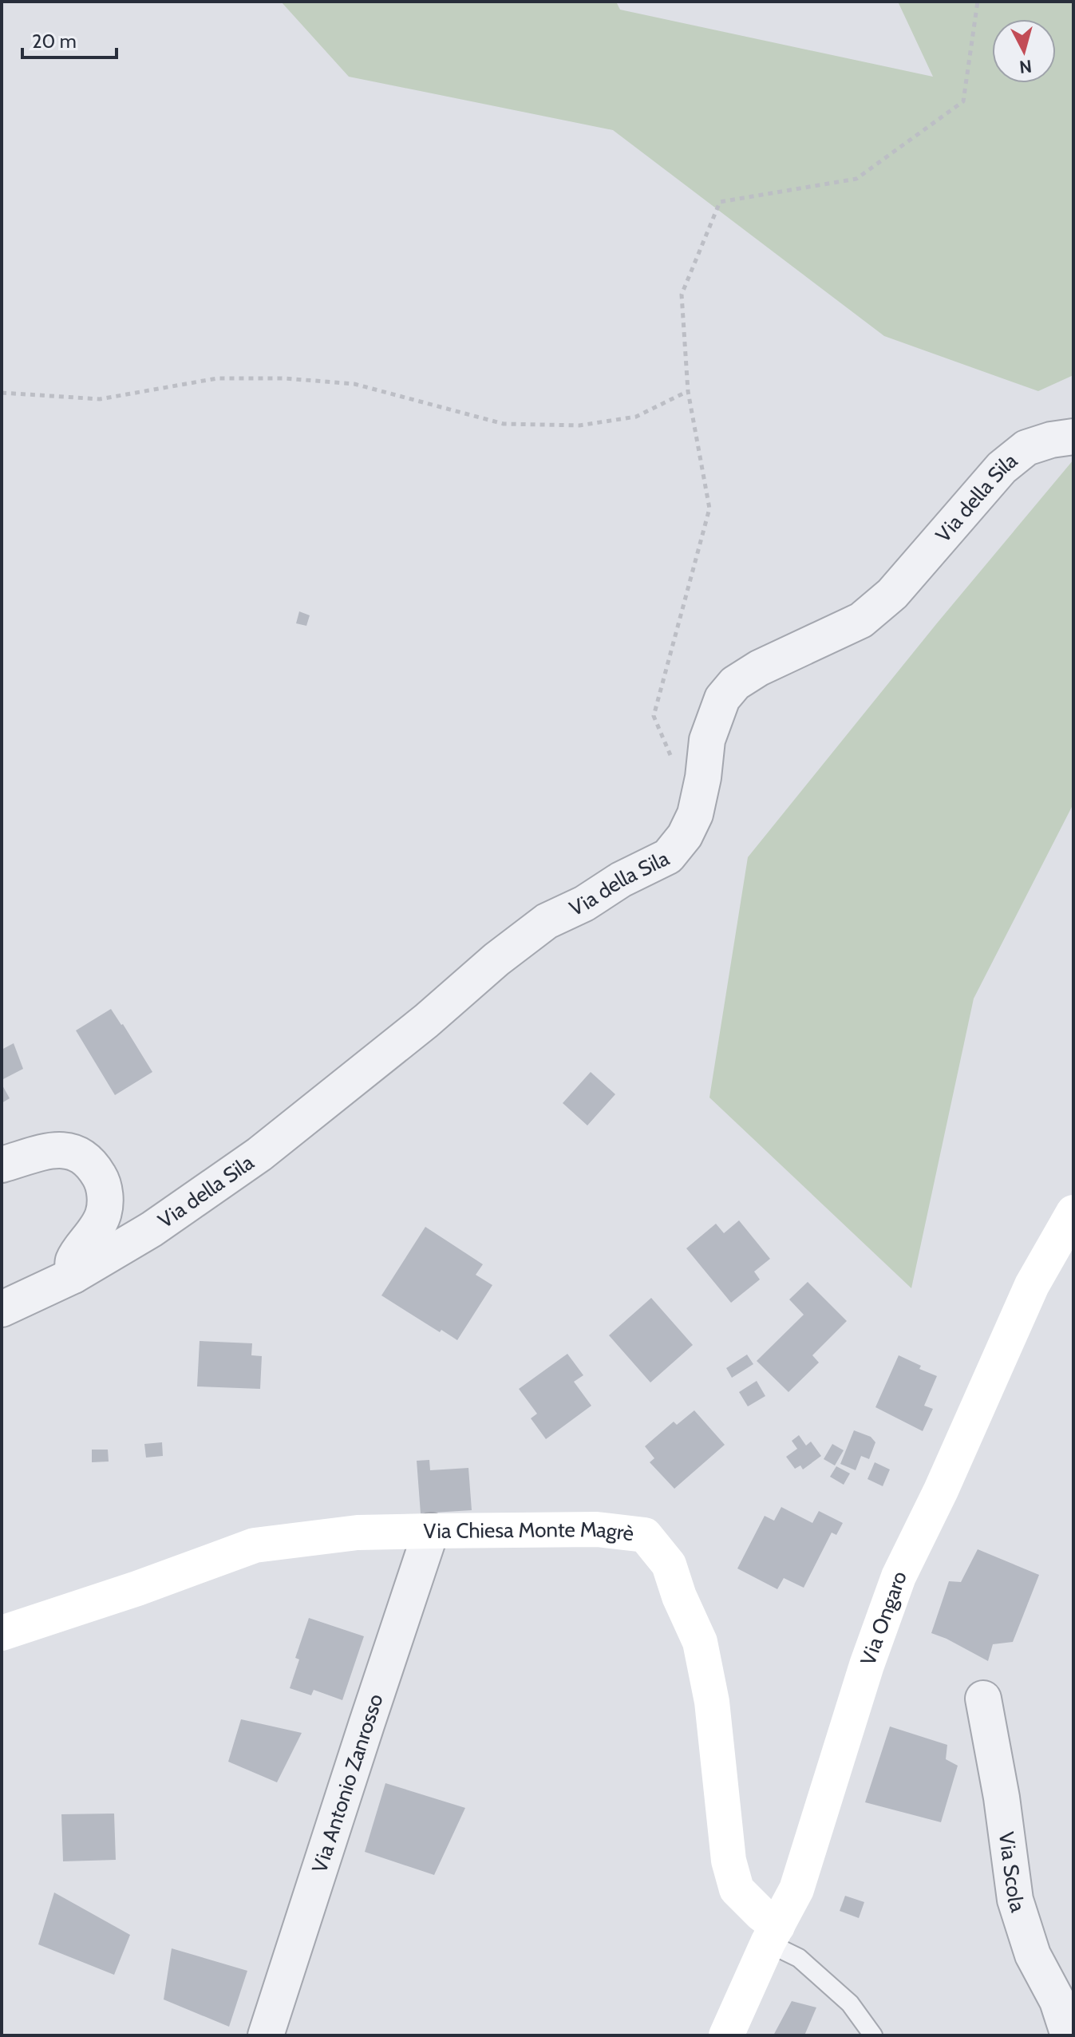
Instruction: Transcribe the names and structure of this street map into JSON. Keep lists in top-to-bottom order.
{
  "streets": {
    "street": [
      "Via della Sila",
      "Via Chiesa Monte Magrè",
      "Via Ongaro",
      "Via Antonio Zanrosso",
      "Via Scola"
    ]
  },
  "crossings": [
    ["Via Chiesa Monte Magrè", "Via Ongaro"],
    ["Via Chiesa Monte Magrè", "Via Antonio Zanrosso"]
  ],
  "scale_bar": "20 m",
  "north": "bottom"
}
